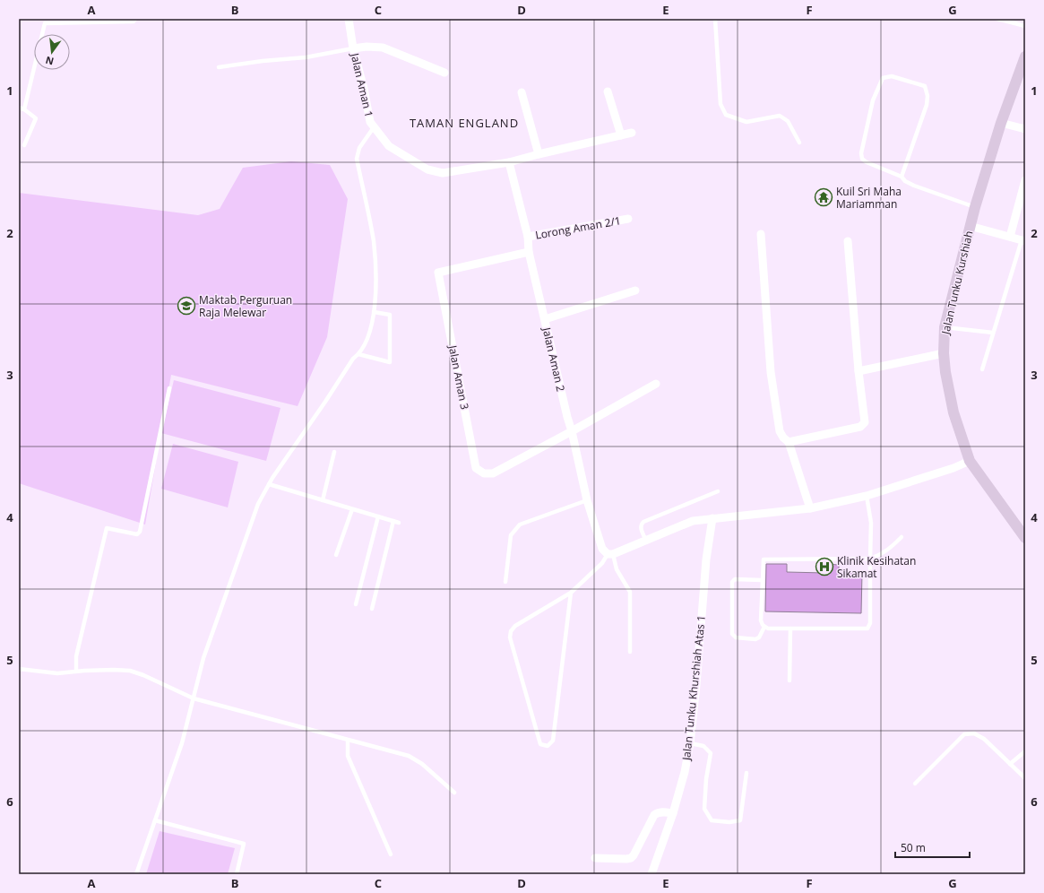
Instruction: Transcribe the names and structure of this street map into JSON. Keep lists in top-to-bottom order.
{
  "streets": {
    "main road": ["Jalan Tunku Kurshiah"],
    "street": [
      "Jalan Aman 1",
      "Lorong Aman 2/1",
      "Jalan Aman 2",
      "Jalan Aman 3",
      "Jalan Tunku Khurshiah Atas 1"
    ]
  },
  "crossings": [
    ["Jalan Aman 1", "Jalan Aman 2"],
    ["Lorong Aman 2/1", "Jalan Aman 2"],
    ["Jalan Aman 2", "Jalan Aman 3"]
  ],
  "districts": ["TAMAN ENGLAND"],
  "places": {
    "temple": ["Kuil Sri Maha Mariamman"],
    "school or university": ["Maktab Perguruan Raja Melewar"],
    "hospital": ["Klinik Kesihatan Sikamat"]
  },
  "scale_bar": "50 m",
  "north": "bottom",
  "grid": {
    "columns": [
      "A",
      "B",
      "C",
      "D",
      "E",
      "F",
      "G"
    ],
    "rows": [
      "1",
      "2",
      "3",
      "4",
      "5",
      "6"
    ]
  }
}
